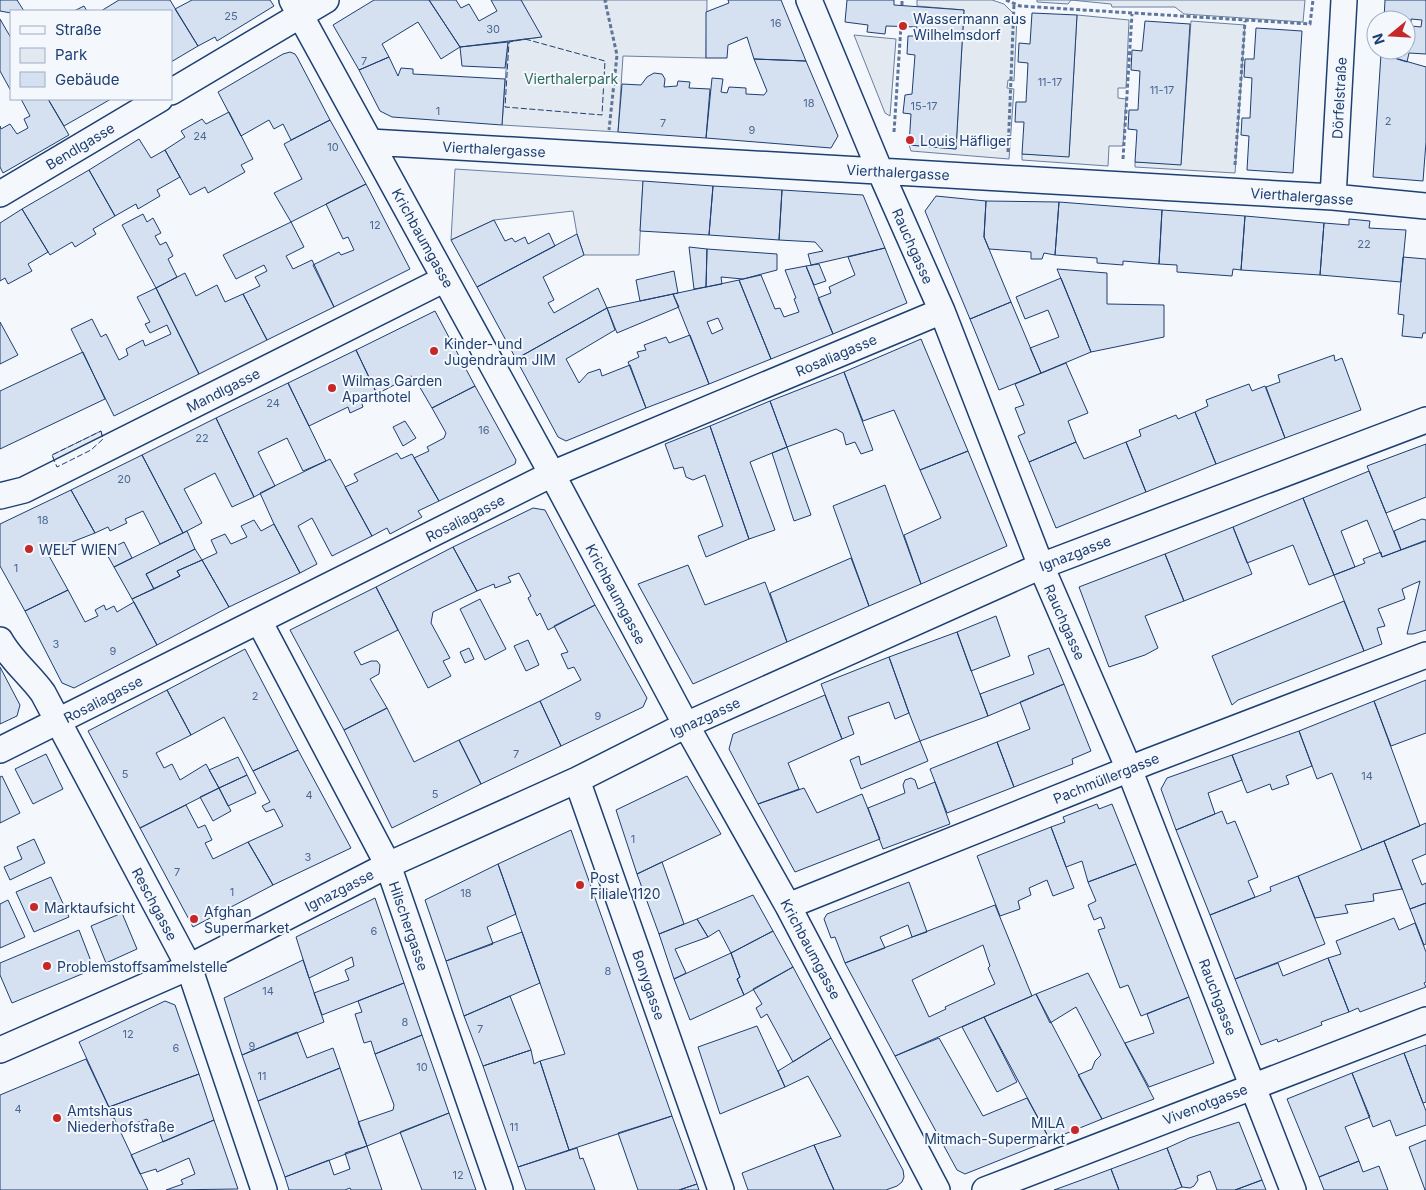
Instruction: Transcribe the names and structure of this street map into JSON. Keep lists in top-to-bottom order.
{
  "streets": {
    "street": [
      "Dörfelstraße",
      "Bendlgasse",
      "Vierthalergasse",
      "Krichbaumgasse",
      "Rauchgasse",
      "Rosaliagasse",
      "Mandlgasse",
      "Ignazgasse",
      "Pachmüllergasse",
      "Reschgasse",
      "Hilschergasse",
      "Bonygasse",
      "Vivenotgasse"
    ]
  },
  "crossings": [
    ["Dörfelstraße", "Vierthalergasse"],
    ["Vierthalergasse", "Krichbaumgasse"],
    ["Vierthalergasse", "Rauchgasse"],
    ["Krichbaumgasse", "Rosaliagasse"],
    ["Krichbaumgasse", "Mandlgasse"],
    ["Krichbaumgasse", "Ignazgasse"],
    ["Krichbaumgasse", "Pachmüllergasse"],
    ["Rauchgasse", "Rosaliagasse"],
    ["Rauchgasse", "Ignazgasse"],
    ["Rauchgasse", "Pachmüllergasse"],
    ["Rauchgasse", "Vivenotgasse"],
    ["Rosaliagasse", "Reschgasse"],
    ["Rosaliagasse", "Hilschergasse"],
    ["Ignazgasse", "Reschgasse"],
    ["Ignazgasse", "Hilschergasse"],
    ["Ignazgasse", "Bonygasse"]
  ],
  "parks": ["Vierthalerpark"],
  "places": [
    "Wassermann aus Wilhelmsdorf",
    "Louis Häfliger",
    "Kinder- und Jugendraum JIM",
    "Wilmas Garden Aparthotel",
    "WELT WIEN",
    "Post Filiale 1120",
    "Marktaufsicht",
    "Afghan Supermarket",
    "Problemstoffsammelstelle",
    "Amtshaus Niederhofstraße",
    "MILA Mitmach-Supermarkt"
  ],
  "house_numbers": [
    "25",
    "16",
    "30",
    "7",
    "11-17",
    "11-17",
    "18",
    "15-17",
    "1",
    "2",
    "7",
    "9",
    "24",
    "10",
    "12",
    "22",
    "24",
    "16",
    "22",
    "20",
    "18",
    "1",
    "3",
    "9",
    "2",
    "9",
    "7",
    "5",
    "14",
    "5",
    "4",
    "1",
    "3",
    "7",
    "1",
    "18",
    "6",
    "8",
    "14",
    "8",
    "7",
    "12",
    "9",
    "6",
    "10",
    "11",
    "4",
    "11",
    "12"
  ],
  "legend": ["Straße", "Park", "Gebäude"],
  "north": "left"
}
